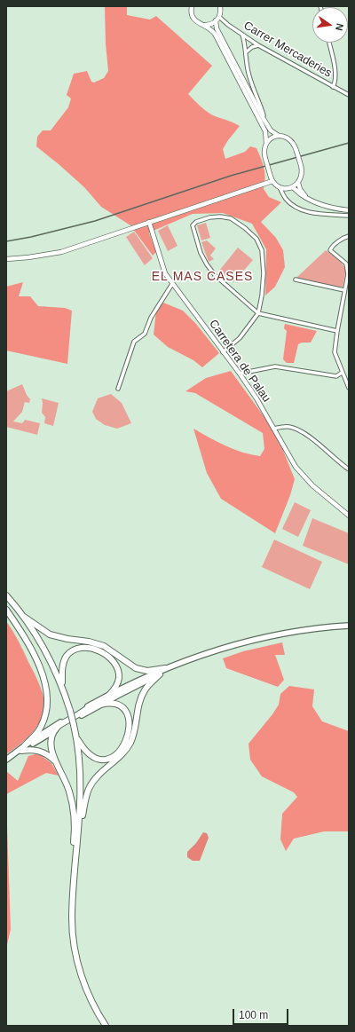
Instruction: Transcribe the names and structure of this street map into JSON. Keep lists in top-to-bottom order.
{
  "streets": {
    "street": ["Carrer Mercaderies", "Carretera de Palau"]
  },
  "districts": ["EL MAS CASES"],
  "scale_bar": "100 m",
  "north": "right"
}
